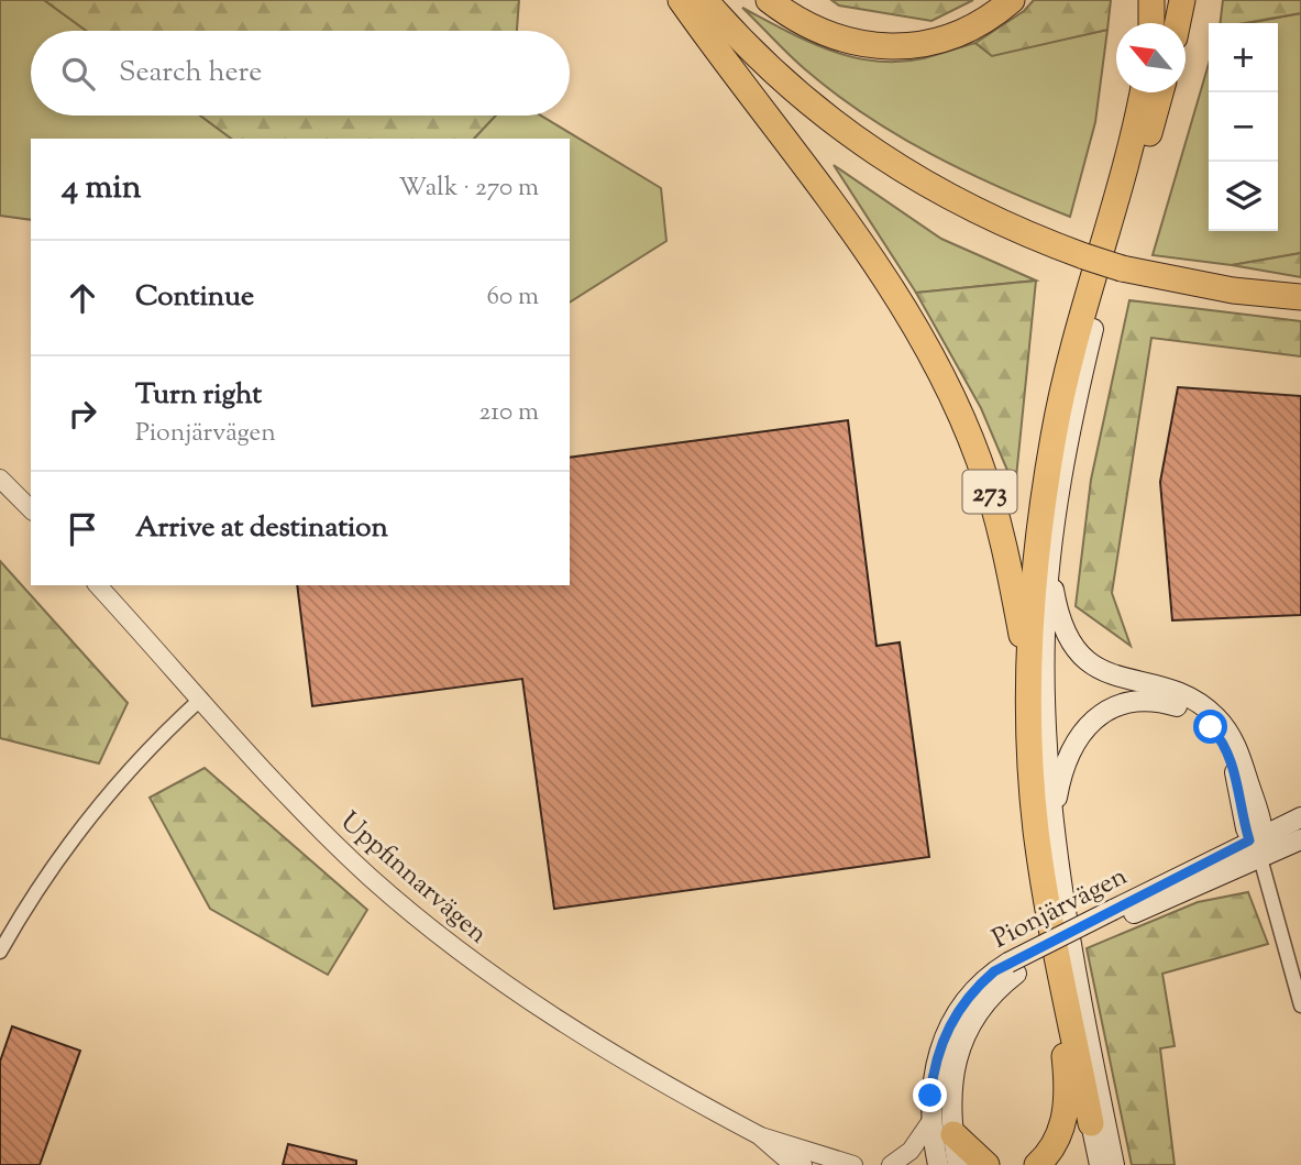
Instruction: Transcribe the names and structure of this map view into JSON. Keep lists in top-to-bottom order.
{
  "streets": {
    "highway": ["273"],
    "main road": ["Pionjärvägen"],
    "street": ["Uppfinnarvägen"]
  },
  "crossings": [
    ["273", "Pionjärvägen"]
  ],
  "north": "top left",
  "page": {
    "map_buttons": ["+", "−"],
    "search": "Search here",
    "heading": ["4 min", "Walk · 270 m"],
    "list": [
      ["Continue", "60 m"],
      ["Turn right", "Pionjärvägen", "210 m"],
      "Arrive at destination"
    ]
  }
}
